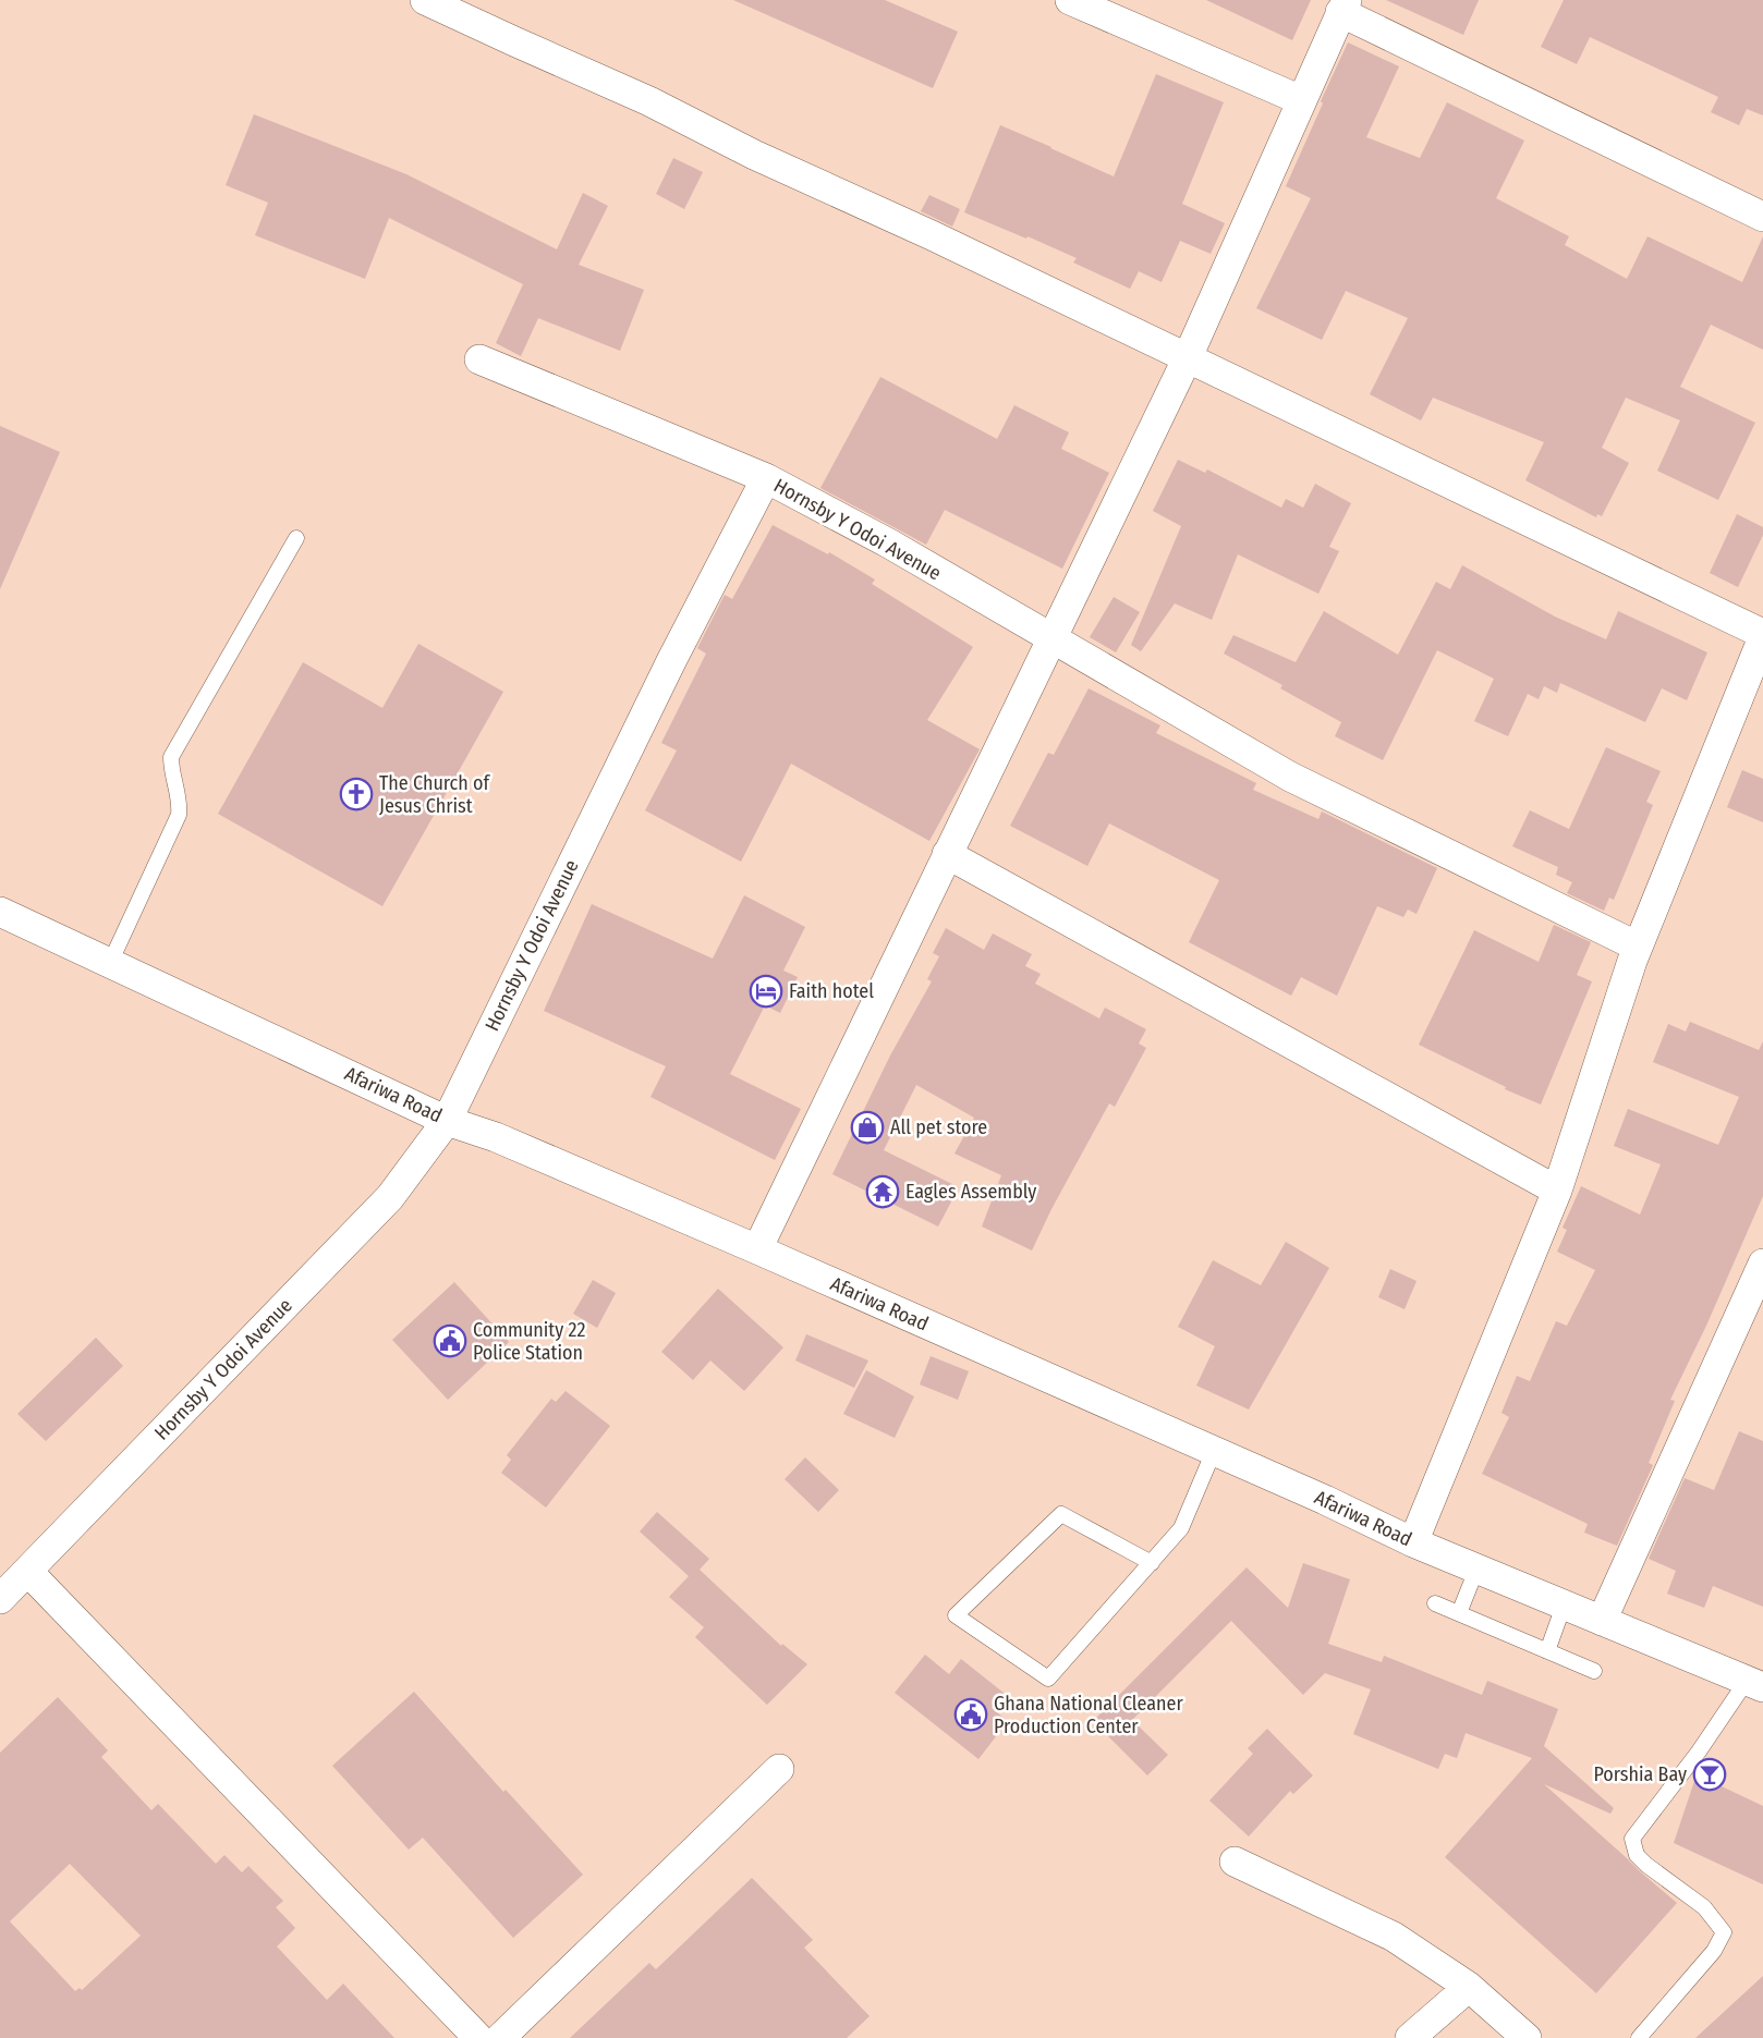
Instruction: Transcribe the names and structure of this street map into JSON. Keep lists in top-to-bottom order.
{
  "streets": {
    "street": ["Hornsby Y Odoi Avenue", "Afariwa Road"]
  },
  "crossings": [
    ["Hornsby Y Odoi Avenue", "Afariwa Road"]
  ],
  "places": {
    "church": ["The Church of Jesus Christ"],
    "hotel": ["Faith hotel"],
    "shop": ["All pet store"],
    "temple": ["Eagles Assembly"],
    "public building": ["Community 22 Police Station", "Ghana National Cleaner Production Center"],
    "bar": ["Porshia Bay"]
  }
}
